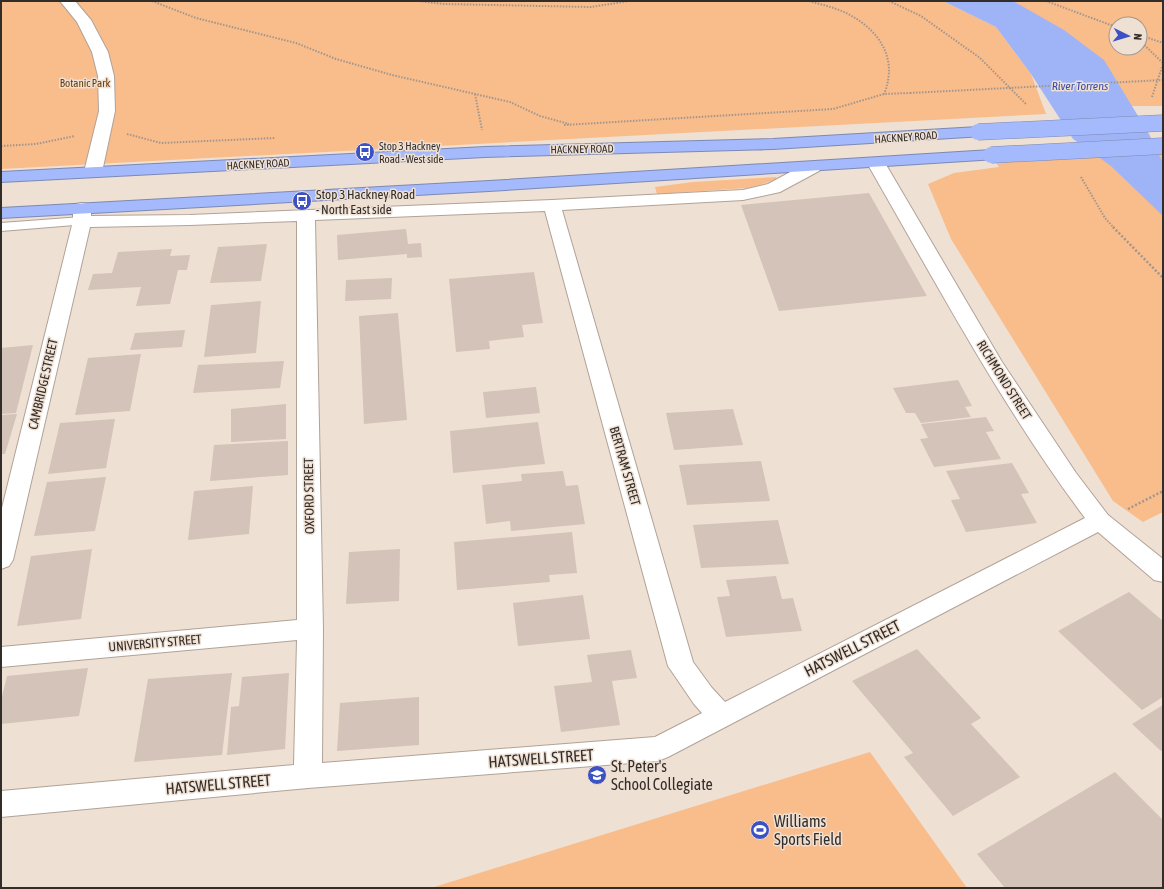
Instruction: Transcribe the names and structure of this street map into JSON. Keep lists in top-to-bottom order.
{
  "streets": {
    "highway": ["HACKNEY ROAD"],
    "street": [
      "RICHMOND STREET",
      "CAMBRIDGE STREET",
      "BERTRAM STREET",
      "OXFORD STREET",
      "UNIVERSITY STREET",
      "HATSWELL STREET"
    ]
  },
  "crossings": [
    ["HACKNEY ROAD", "RICHMOND STREET"],
    ["HACKNEY ROAD", "CAMBRIDGE STREET"],
    ["HACKNEY ROAD", "BERTRAM STREET"],
    ["HACKNEY ROAD", "OXFORD STREET"],
    ["RICHMOND STREET", "HATSWELL STREET"],
    ["BERTRAM STREET", "HATSWELL STREET"],
    ["OXFORD STREET", "UNIVERSITY STREET"],
    ["OXFORD STREET", "HATSWELL STREET"]
  ],
  "water": ["River Torrens"],
  "parks": ["Botanic Park"],
  "places": {
    "bus stop": ["Stop 3 Hackney Road - West side", "Stop 3 Hackney Road - North East side"],
    "school or university": ["St. Peter's School Collegiate"],
    "sports": ["Williams Sports Field"]
  },
  "north": "right"
}
